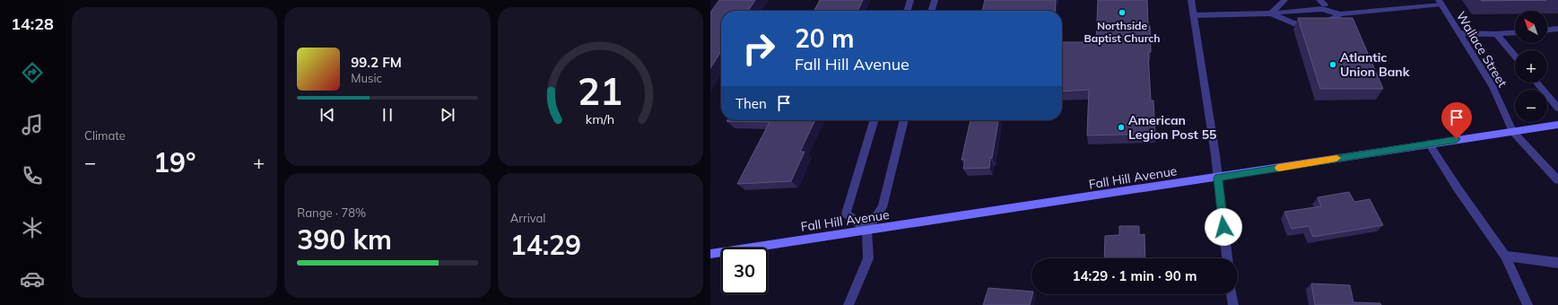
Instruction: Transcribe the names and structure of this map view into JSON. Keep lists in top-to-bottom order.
{
  "streets": {
    "main road": ["Fall Hill Avenue"],
    "street": ["Wallace Street"]
  },
  "crossings": [
    ["Wallace Street", "Fall Hill Avenue"]
  ],
  "places": ["Northside Baptist Church", "Atlantic Union Bank", "American Legion Post 55"],
  "north": "top left",
  "page": {
    "tabs": "14:28",
    "tile": [
      "Climate",
      ["Range · 78%", "390 km"],
      ["Arrival", "14:29"]
    ],
    "map_buttons": ["+", "−"],
    "turn": ["20 m", "Fall Hill Avenue"],
    "song": ["99.2 FM", "Music"],
    "then": "Then",
    "heat": ["−", "19°", "+"],
    "limit": "30",
    "trip": "14:29 · 1 min · 90 m",
    "gauge": ["21", "km/h"]
  }
}
